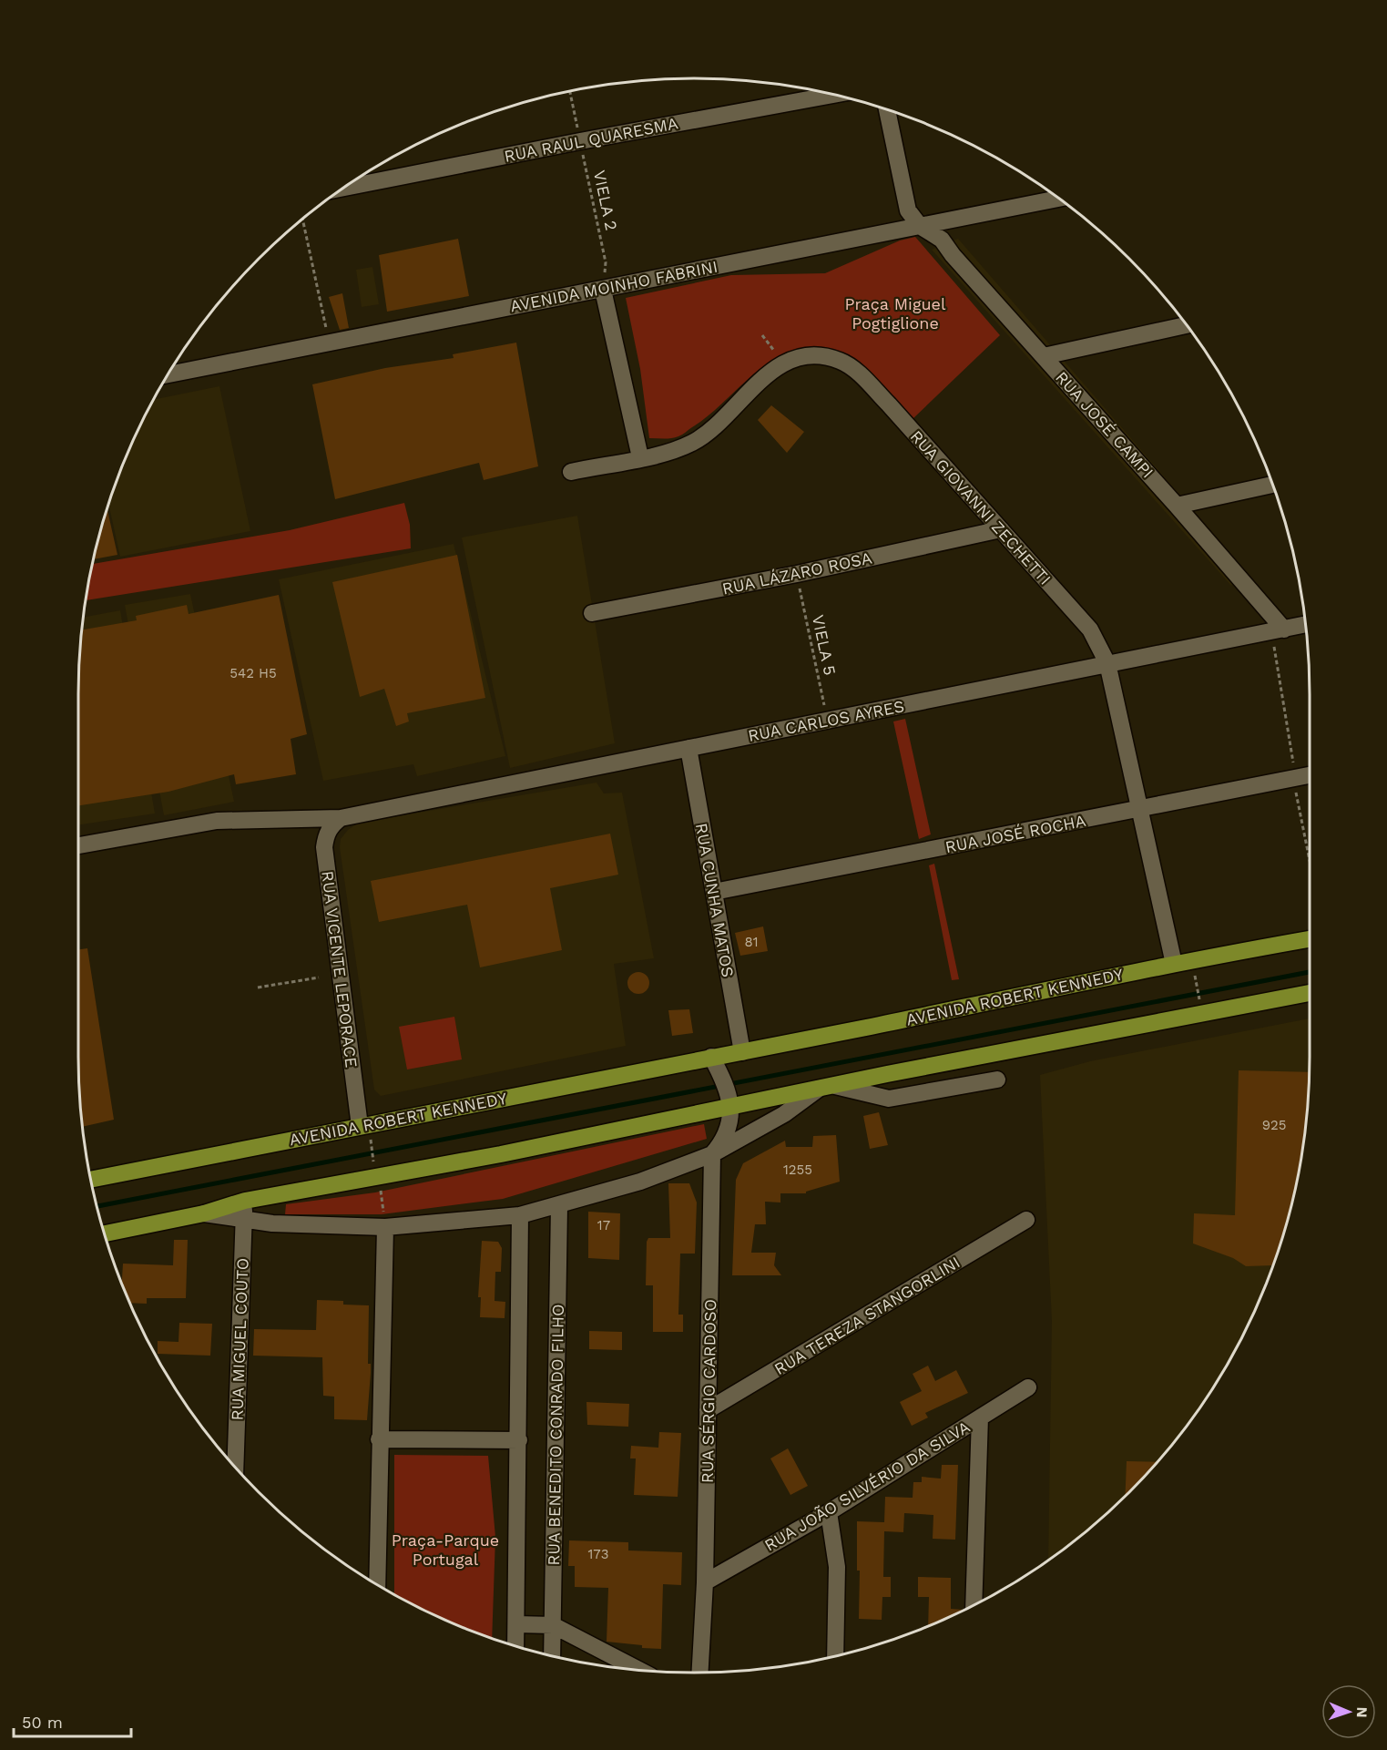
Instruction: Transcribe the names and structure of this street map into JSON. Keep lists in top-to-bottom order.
{
  "streets": {
    "main road": ["AVENIDA ROBERT KENNEDY"],
    "street": [
      "RUA RAUL QUARESMA",
      "AVENIDA MOINHO FABRINI",
      "RUA JOSÉ CAMPI",
      "RUA GIOVANNI ZECHETTI",
      "RUA LÁZARO ROSA",
      "RUA CARLOS AYRES",
      "RUA JOSÉ ROCHA",
      "RUA CUNHA MATOS",
      "RUA VICENTE LEPORACE",
      "RUA TEREZA STANGORLINI",
      "RUA MIGUEL COUTO",
      "RUA SÉRGIO CARDOSO",
      "RUA BENEDITO CONRADO FILHO",
      "RUA JOÃO SILVÉRIO DA SILVA"
    ],
    "path": ["VIELA 2", "VIELA 5"]
  },
  "crossings": [
    ["RUA RAUL QUARESMA", "VIELA 2"],
    ["VIELA 2", "AVENIDA MOINHO FABRINI"],
    ["AVENIDA MOINHO FABRINI", "RUA JOSÉ CAMPI"],
    ["RUA JOSÉ CAMPI", "RUA CARLOS AYRES"],
    ["RUA GIOVANNI ZECHETTI", "RUA LÁZARO ROSA"],
    ["RUA GIOVANNI ZECHETTI", "RUA CARLOS AYRES"],
    ["RUA GIOVANNI ZECHETTI", "RUA JOSÉ ROCHA"],
    ["RUA GIOVANNI ZECHETTI", "AVENIDA ROBERT KENNEDY"],
    ["RUA LÁZARO ROSA", "VIELA 5"],
    ["VIELA 5", "RUA CARLOS AYRES"],
    ["RUA CARLOS AYRES", "RUA CUNHA MATOS"],
    ["RUA CARLOS AYRES", "RUA VICENTE LEPORACE"],
    ["RUA JOSÉ ROCHA", "RUA CUNHA MATOS"],
    ["RUA CUNHA MATOS", "AVENIDA ROBERT KENNEDY"],
    ["RUA VICENTE LEPORACE", "AVENIDA ROBERT KENNEDY"],
    ["RUA TEREZA STANGORLINI", "RUA SÉRGIO CARDOSO"],
    ["RUA SÉRGIO CARDOSO", "RUA JOÃO SILVÉRIO DA SILVA"]
  ],
  "parks": ["Praça Miguel Pogtiglione", "Praça-Parque Portugal"],
  "house_numbers": [
    "542 H5",
    "81",
    "925",
    "1255",
    "17",
    "173"
  ],
  "scale_bar": "50 m",
  "north": "right"
}
